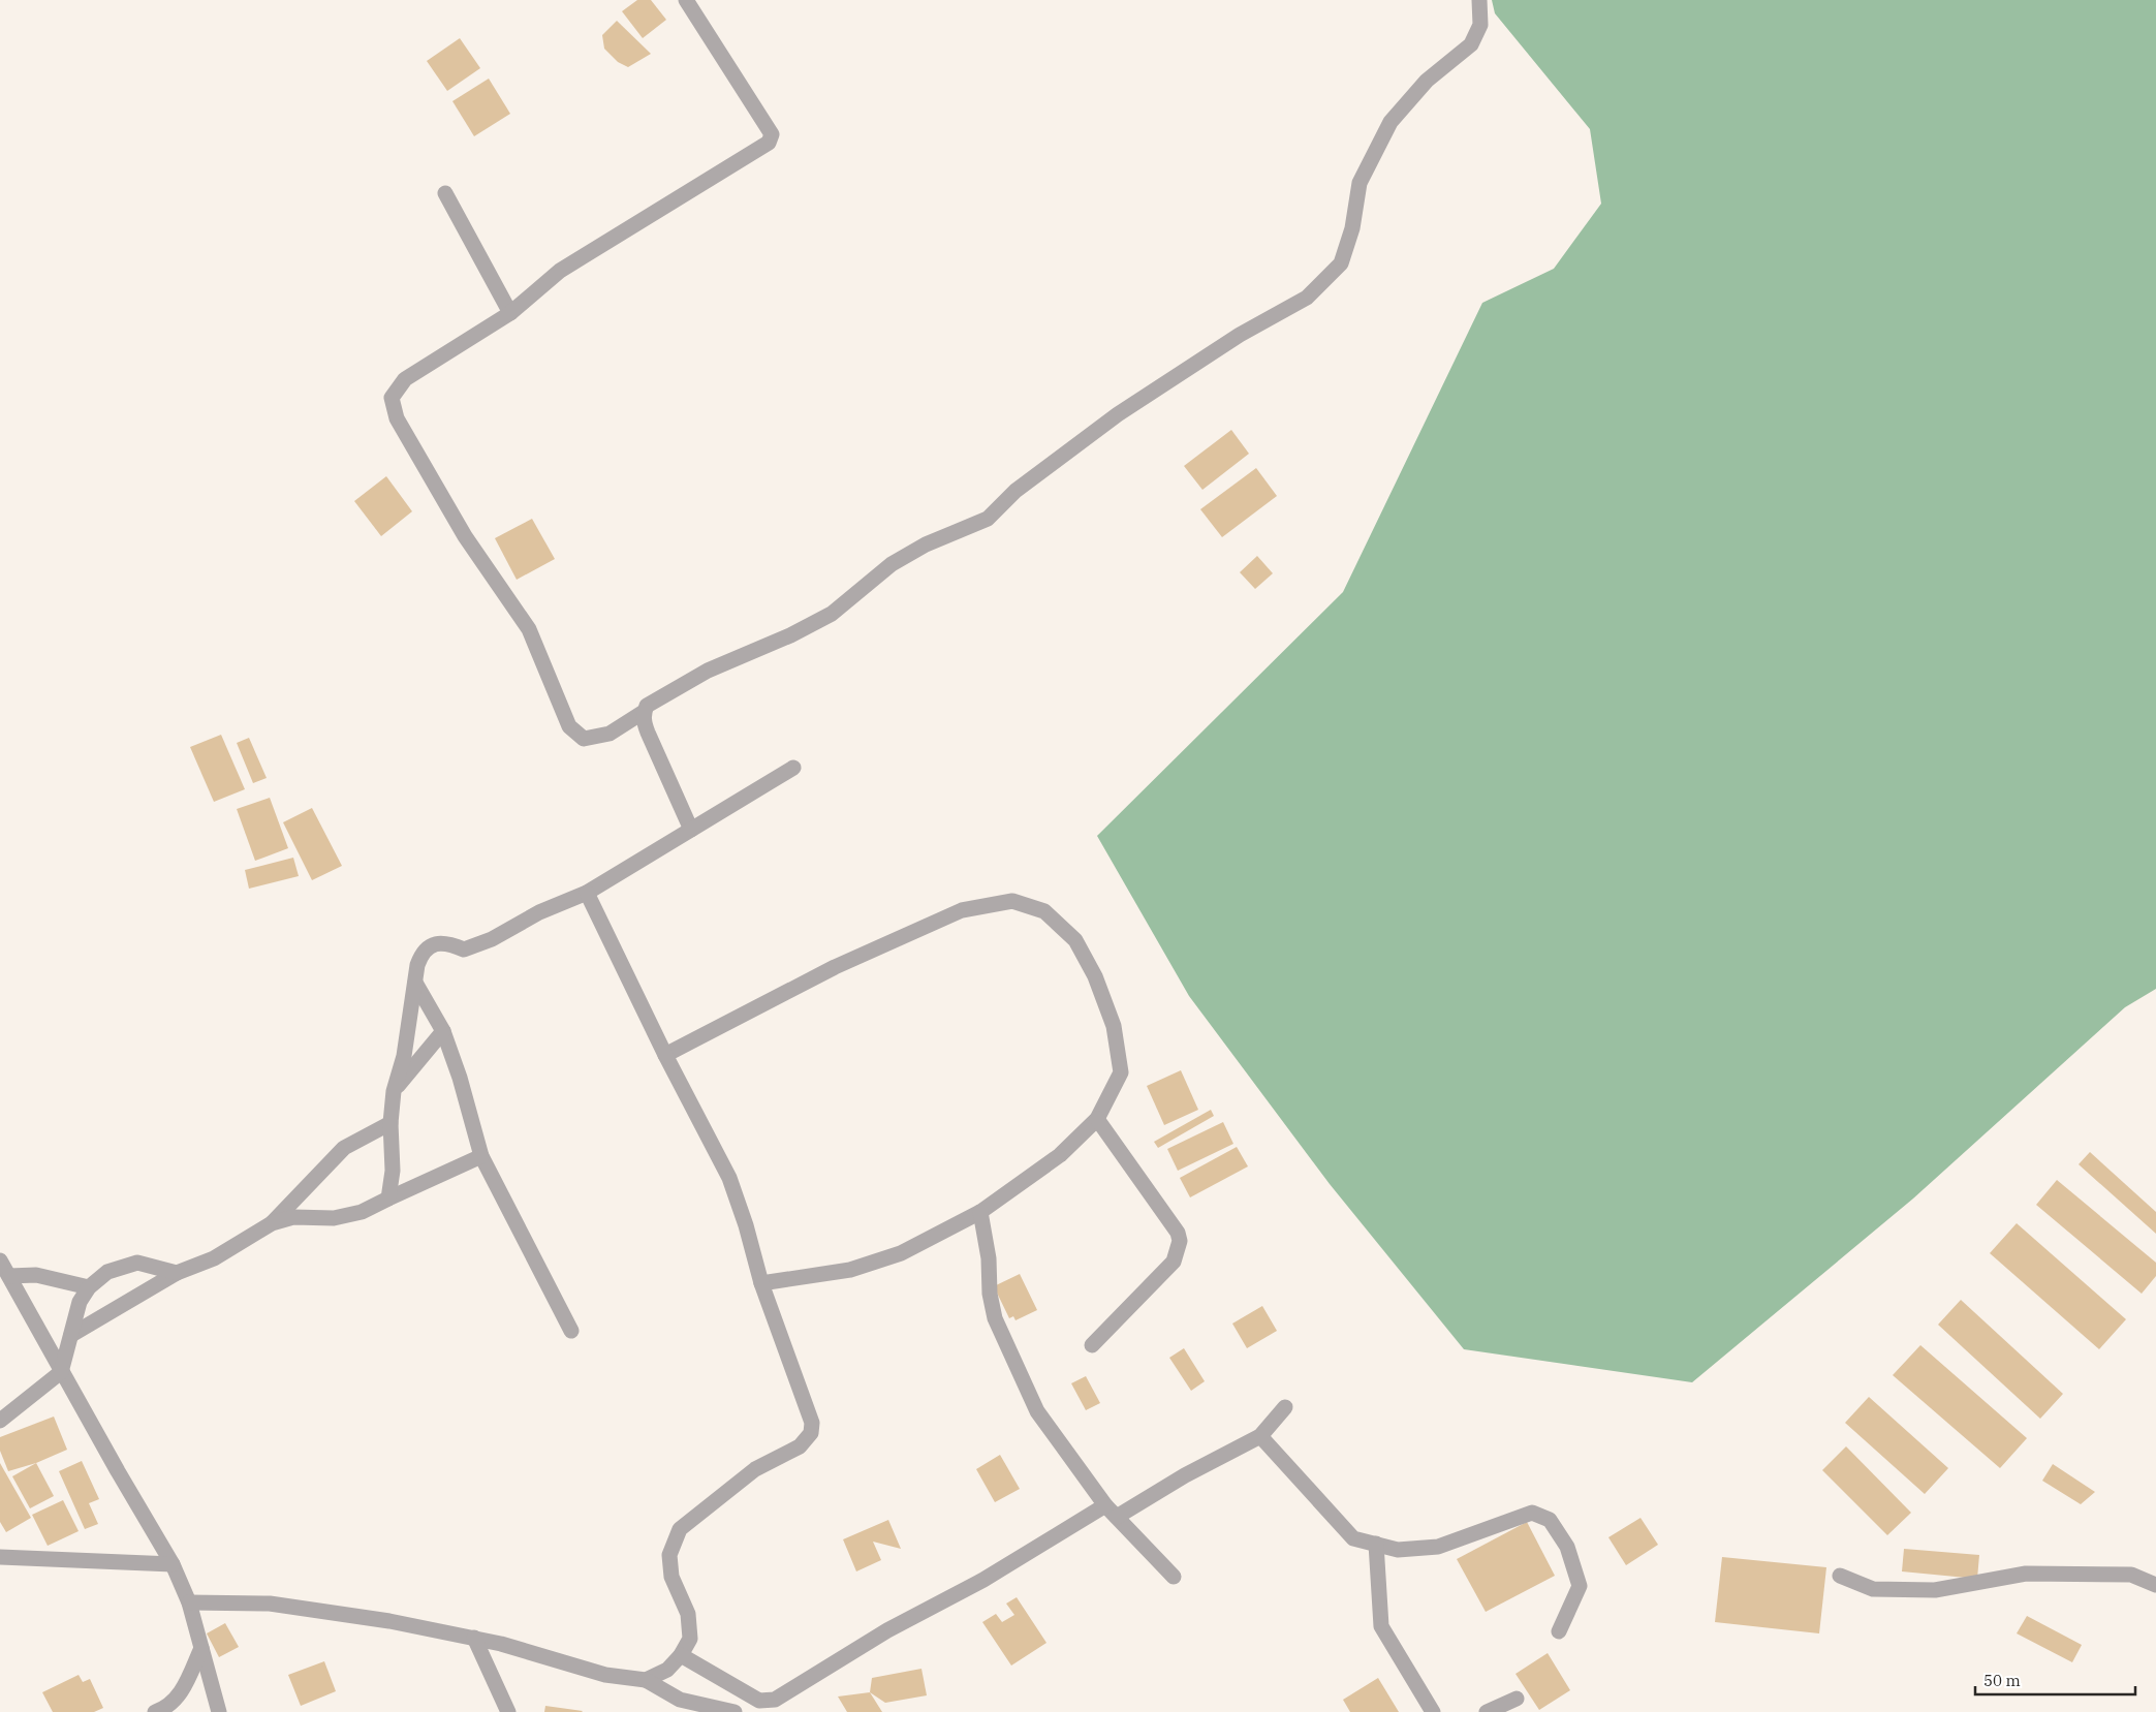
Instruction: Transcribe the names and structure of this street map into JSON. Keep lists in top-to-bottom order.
{
  "scale_bar": "50 m"
}
